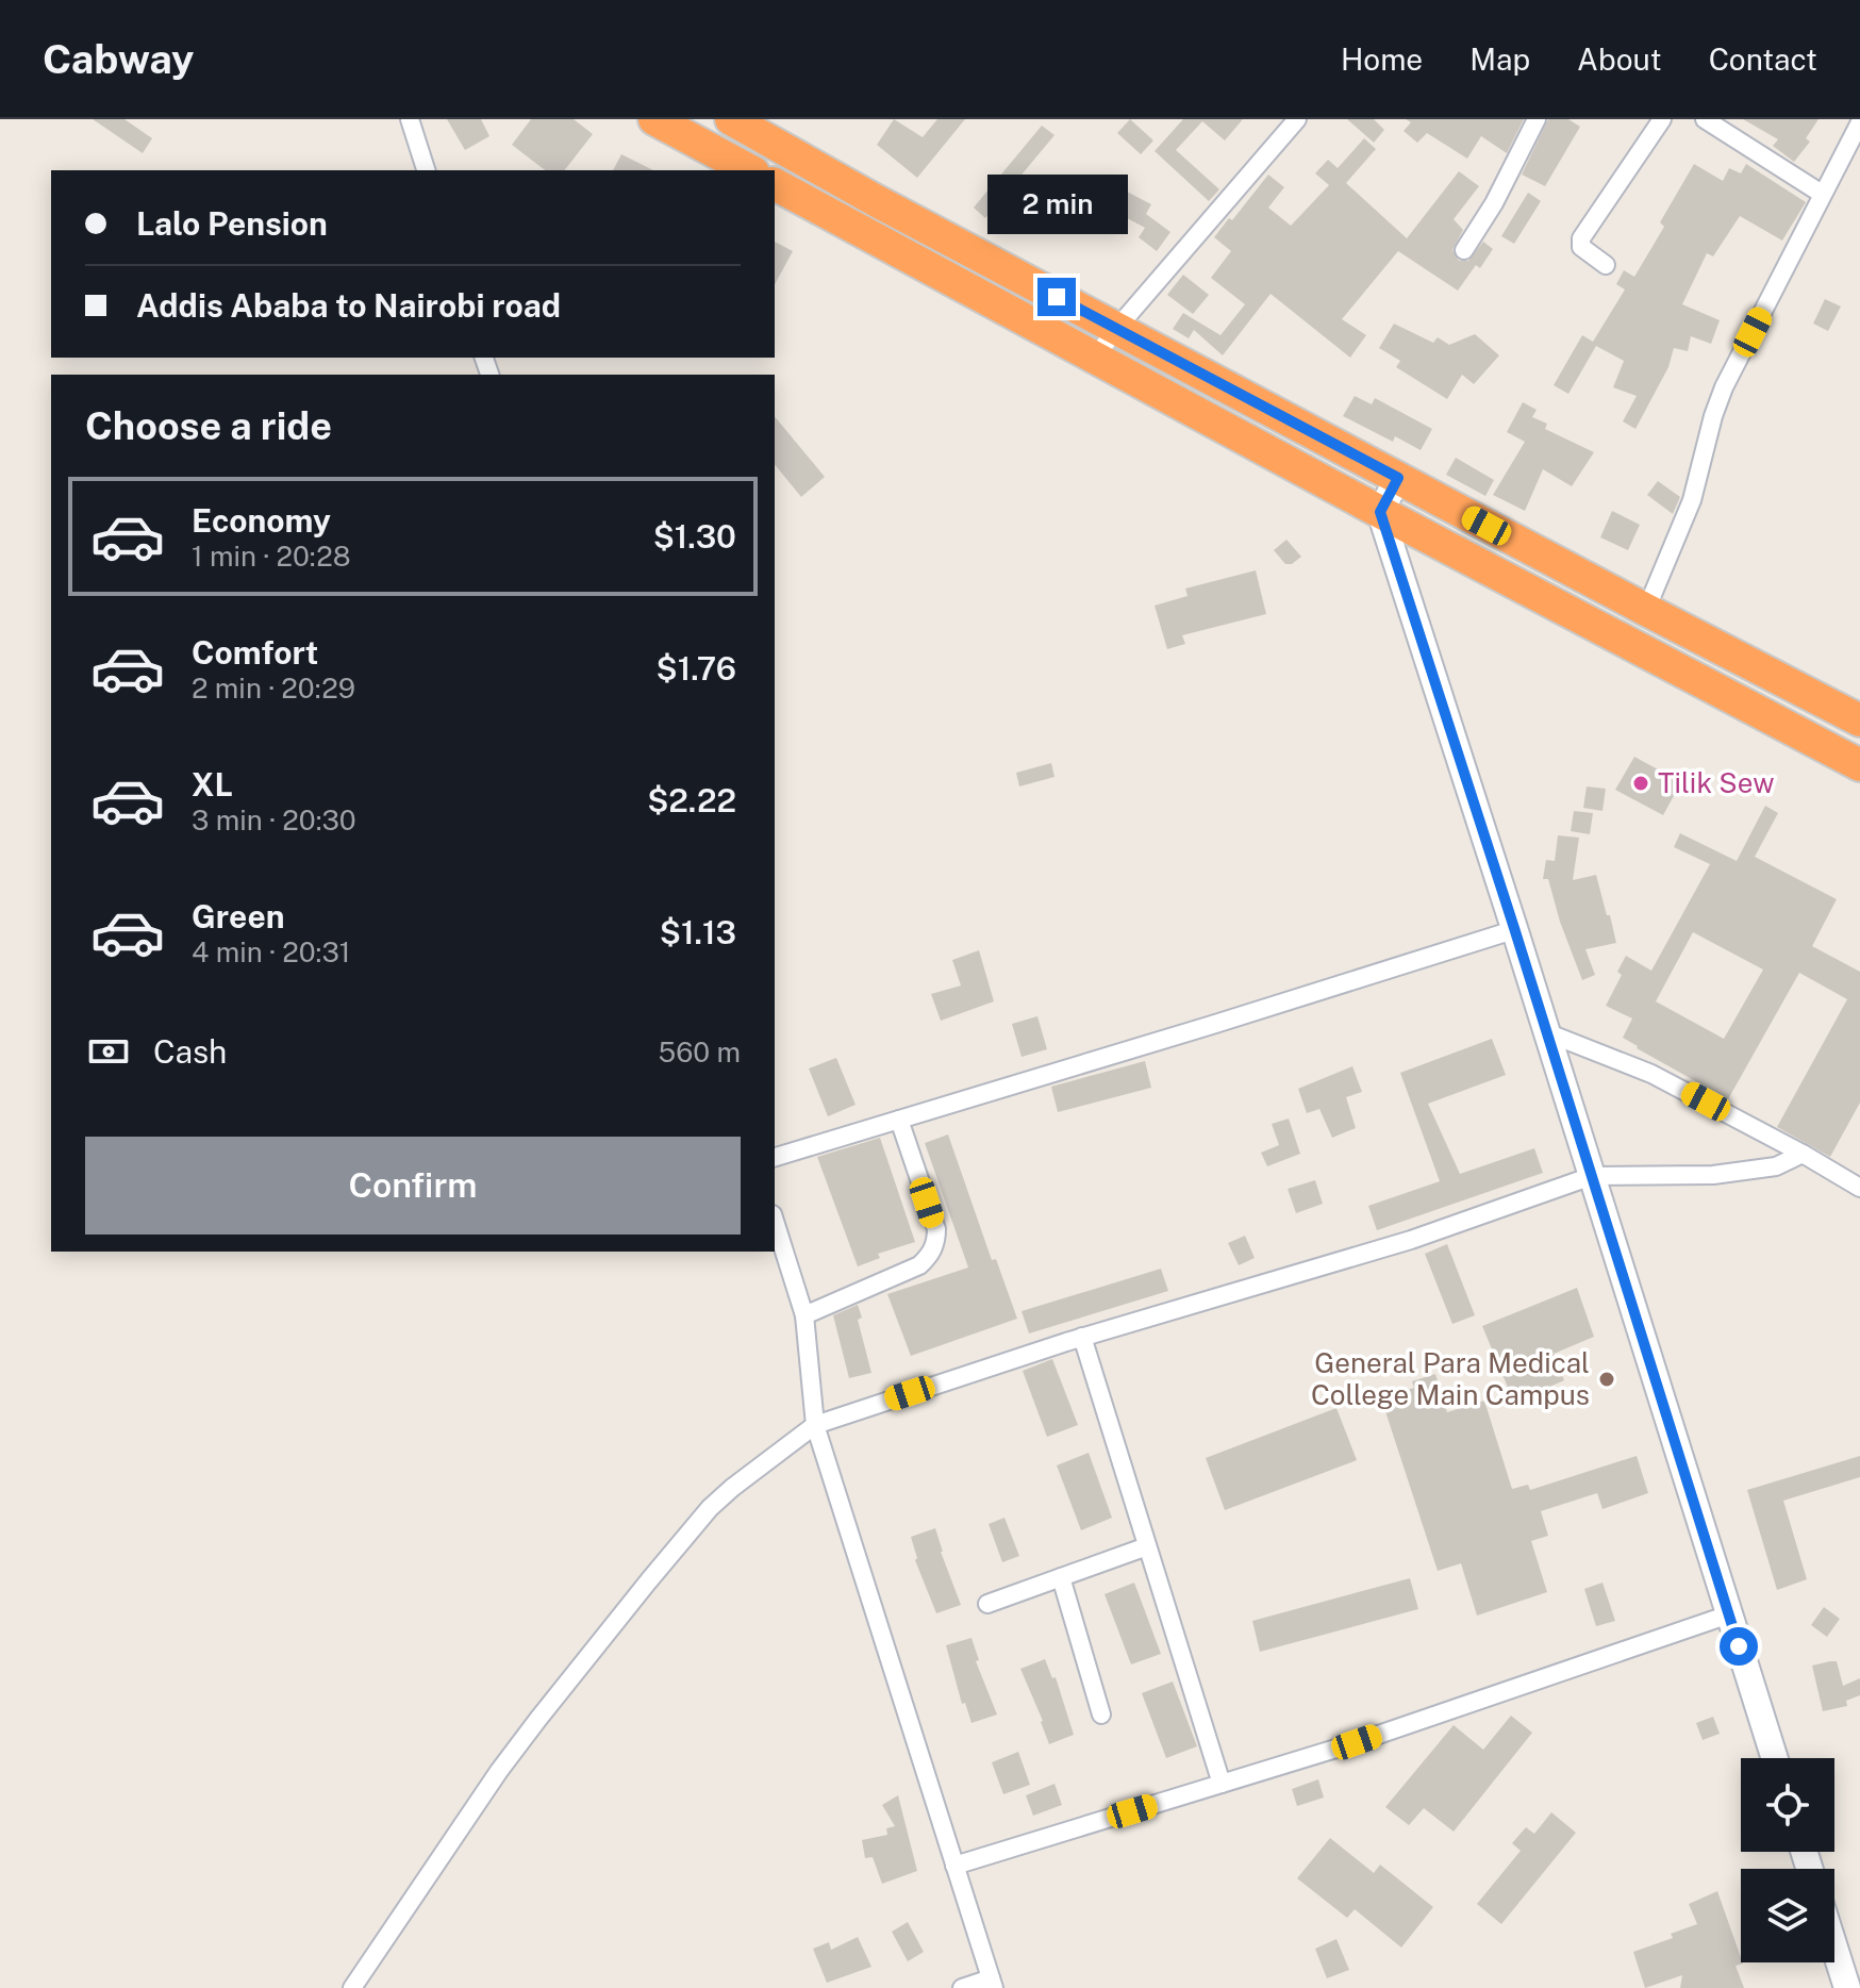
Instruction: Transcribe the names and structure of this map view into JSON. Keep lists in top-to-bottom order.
{
  "places": ["Tilik Sew", "General Para Medical College Main Campus"],
  "page": {
    "header": "Cabway",
    "nav": [
      "Home",
      "Map",
      "About",
      "Contact"
    ],
    "banner": ["Lalo Pension", "Addis Ababa to Nairobi road"],
    "bubble": "2 min",
    "heading": "Choose a ride",
    "list": [
      {
        "name": "Economy",
        "note": "1 min · 20:28",
        "value": "$1.30"
      },
      {
        "name": "Comfort",
        "note": "2 min · 20:29",
        "value": "$1.76"
      },
      {
        "name": "XL",
        "note": "3 min · 20:30",
        "value": "$2.22"
      },
      {
        "name": "Green",
        "note": "4 min · 20:31",
        "value": "$1.13"
      }
    ],
    "pay": ["Cash", "560 m"],
    "buttons": "Confirm"
  }
}
